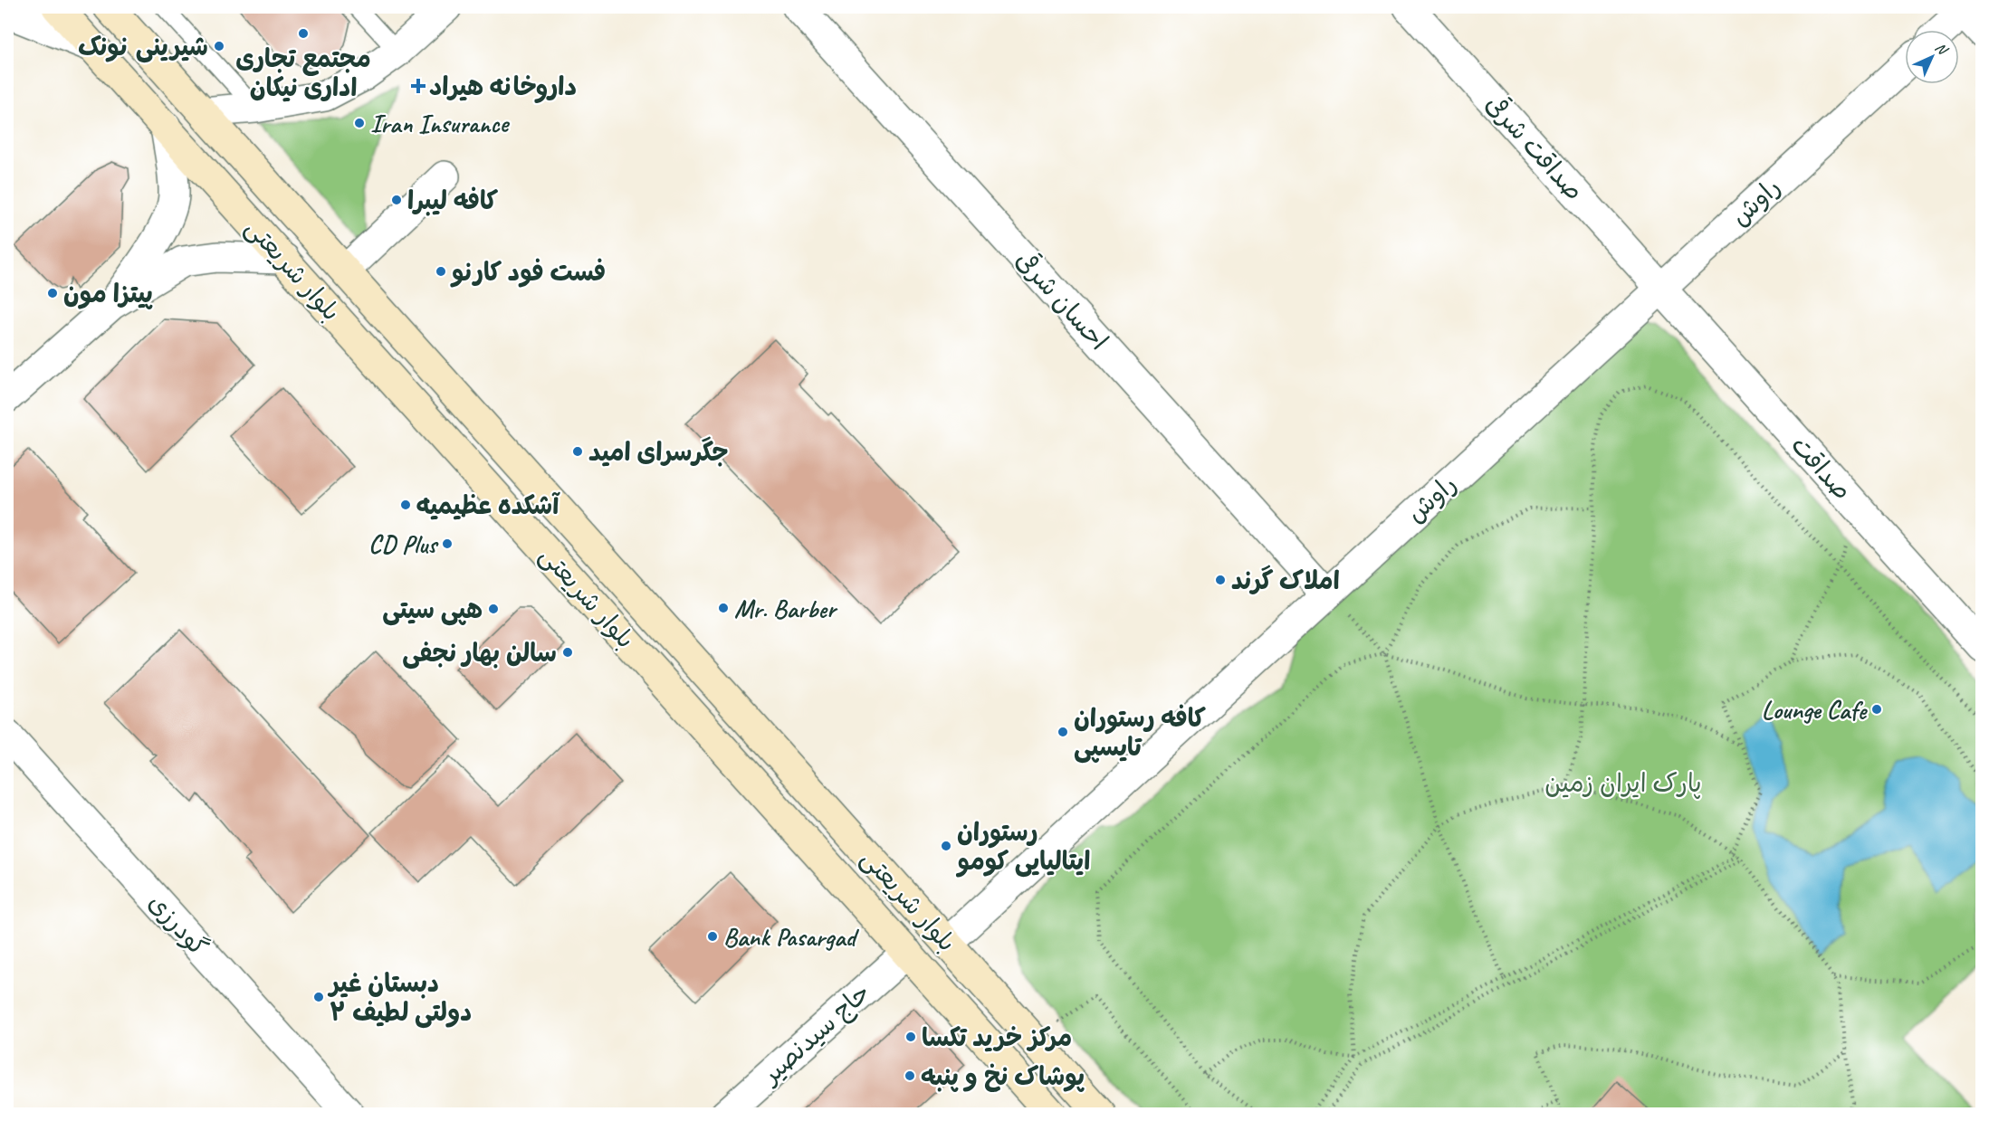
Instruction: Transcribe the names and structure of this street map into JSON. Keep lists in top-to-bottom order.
{
  "streets": {
    "main road": ["بلوار شریعتی"],
    "street": [
      "صداقت شرقی",
      "راوش",
      "احسان شرقی",
      "صداقت",
      "گودرزی",
      "حاج سیدنصیر"
    ]
  },
  "crossings": [
    ["صداقت شرقی", "راوش"],
    ["صداقت شرقی", "صداقت"],
    ["راوش", "بلوار شریعتی"],
    ["راوش", "احسان شرقی"],
    ["راوش", "صداقت"],
    ["بلوار شریعتی", "حاج سیدنصیر"]
  ],
  "parks": ["پارک ایران زمین"],
  "places": {
    "other": [
      "مجتمع تجاری اداری نیکان",
      "شیرینی نونک",
      "Iran Insurance",
      "کافه لیبرا",
      "فست فود کارنو",
      "پیتزا مون",
      "جگرسرای امید",
      "آشکده عظیمیه",
      "CD Plus",
      "املاک گرند",
      "Mr. Barber",
      "هپی سیتی",
      "سالن بهار نجفی",
      "Lounge Cafe",
      "کافه رستوران تایسپی",
      "رستوران ایتالیایی کومو",
      "Bank Pasargad",
      "دبستان غیر دولتی لطیف ۲",
      "مرکز خرید تکسا",
      "پوشاک نخ و پنبه"
    ],
    "health": ["داروخانه هیراد"]
  },
  "north": "top right"
}
